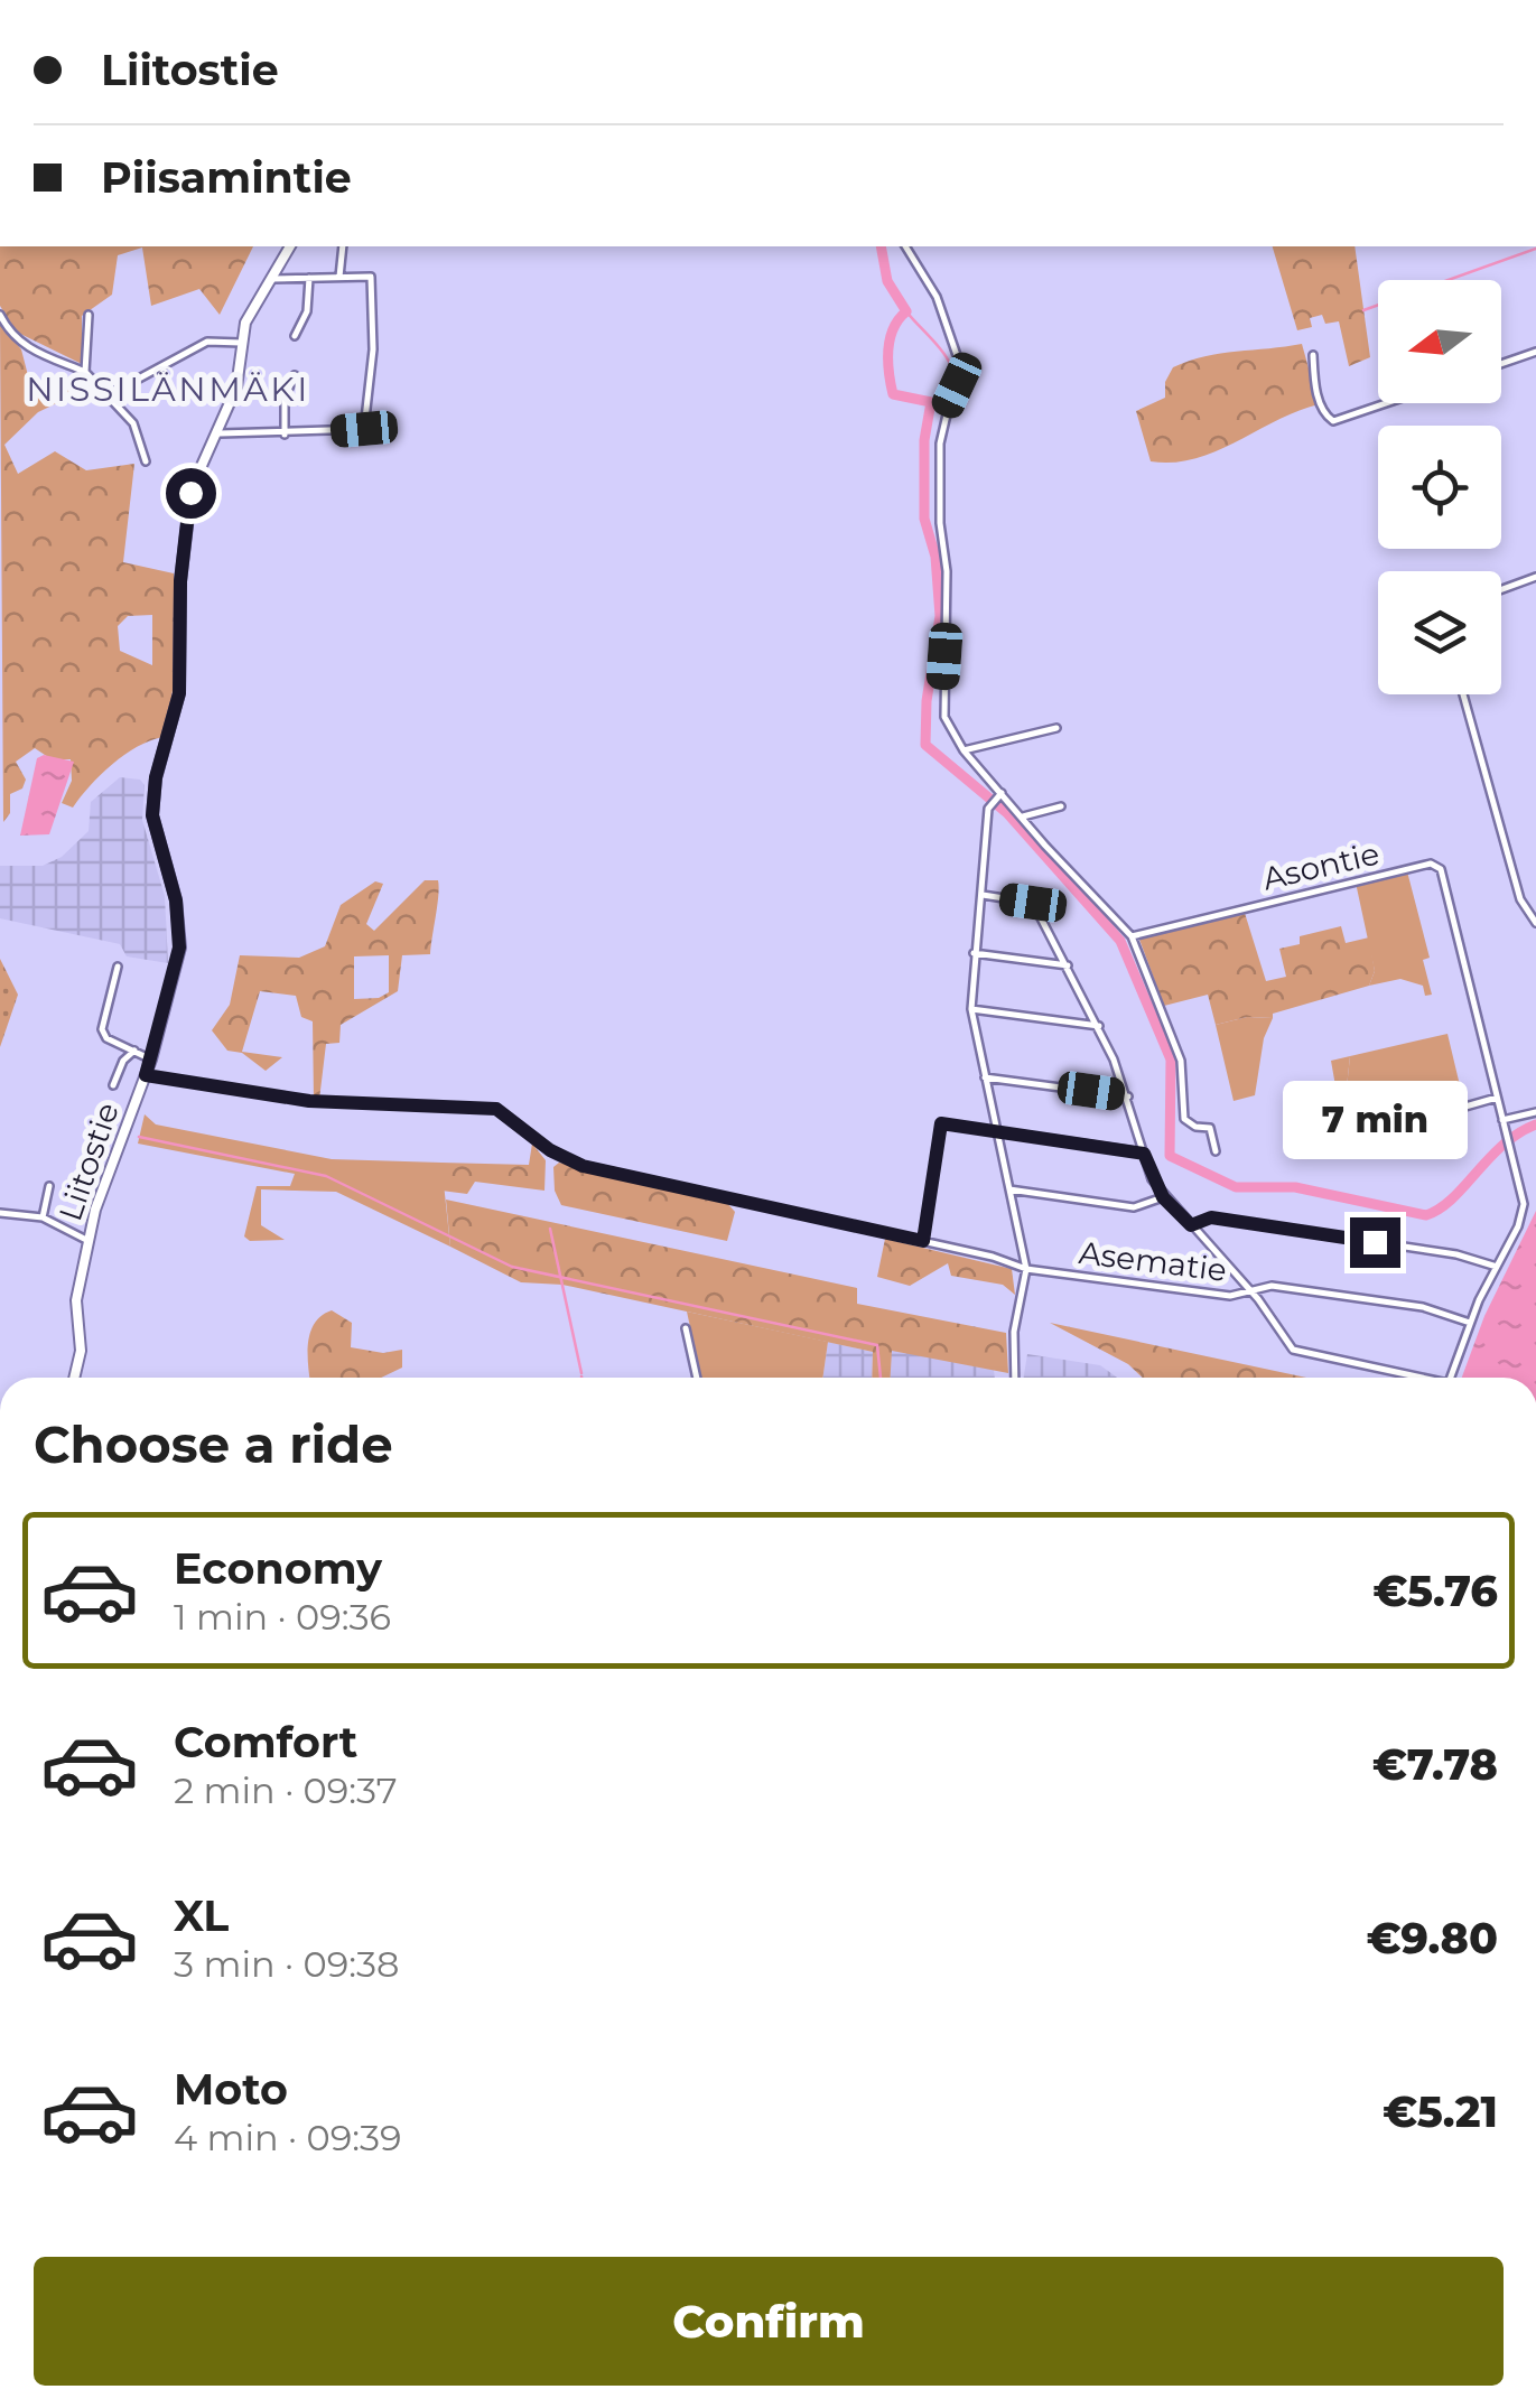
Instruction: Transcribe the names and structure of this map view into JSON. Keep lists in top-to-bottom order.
{
  "streets": {
    "street": ["Asontie", "Liitostie", "Asematie"]
  },
  "crossings": [
    ["Asontie", "Asematie"],
    ["Liitostie", "Asematie"]
  ],
  "districts": ["NISSILÄNMÄKI"],
  "north": "left",
  "page": {
    "banner": ["Liitostie", "Piisamintie"],
    "bubble": "7 min",
    "heading": "Choose a ride",
    "list": [
      {
        "name": "Economy",
        "note": "1 min · 09:36",
        "value": "€5.76"
      },
      {
        "name": "Comfort",
        "note": "2 min · 09:37",
        "value": "€7.78"
      },
      {
        "name": "XL",
        "note": "3 min · 09:38",
        "value": "€9.80"
      },
      {
        "name": "Moto",
        "note": "4 min · 09:39",
        "value": "€5.21"
      }
    ],
    "buttons": "Confirm"
  }
}
